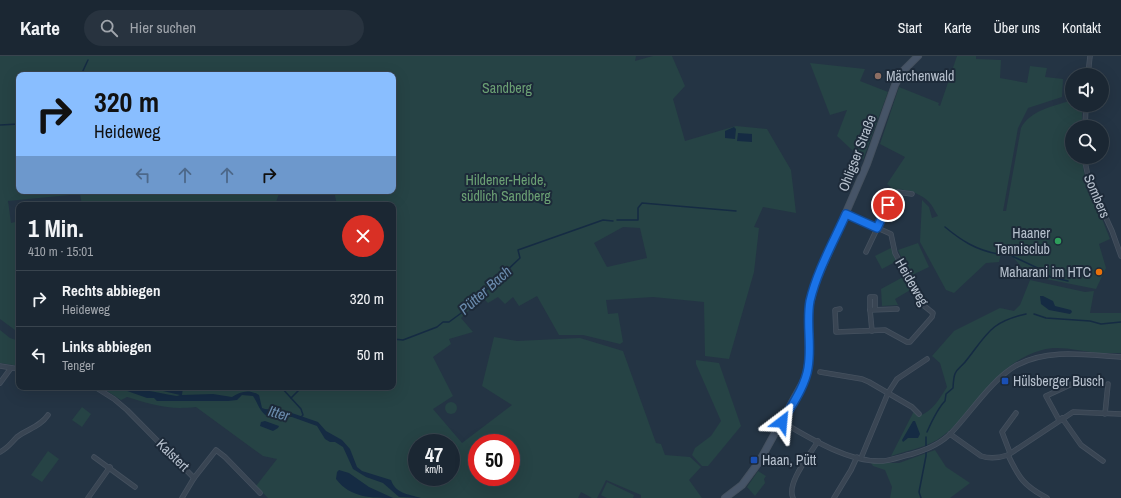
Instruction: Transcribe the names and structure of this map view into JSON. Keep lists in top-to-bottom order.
{
  "streets": {
    "main road": ["Ohligser Straße"],
    "street": ["Sombers", "Heideweg", "Kalstert"]
  },
  "crossings": [
    ["Ohligser Straße", "Heideweg"]
  ],
  "water": ["Pütter Bach", "Itter"],
  "parks": ["Sandberg", "Hildener-Heide, südlich Sandberg"],
  "places": {
    "other": ["Märchenwald", "Haaner Tennisclub", "Maharani im HTC"],
    "transit": ["Hülsberger Busch", "Haan, Pütt"]
  },
  "page": {
    "header": "Karte",
    "search": "Hier suchen",
    "nav": [
      "Start",
      "Karte",
      "Über uns",
      "Kontakt"
    ],
    "turn": ["320 m", "Heideweg"],
    "heading": ["1 Min.", "410 m · 15:01"],
    "list": [
      {
        "name": "Rechts abbiegen",
        "note": "Heideweg",
        "value": "320 m"
      },
      {
        "name": "Links abbiegen",
        "note": "Tenger",
        "value": "50 m"
      }
    ],
    "speed": "47 km/h",
    "limit": "50"
  }
}
